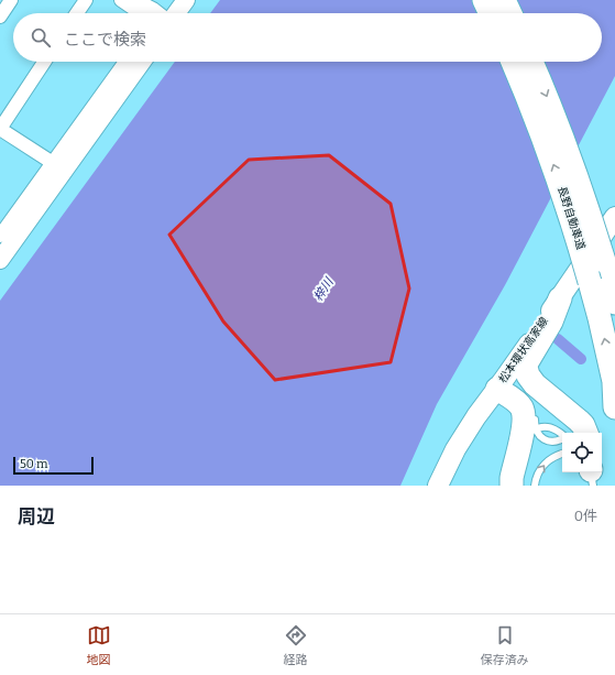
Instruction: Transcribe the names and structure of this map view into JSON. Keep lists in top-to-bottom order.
{
  "streets": {
    "highway": ["長野自動車道"],
    "main road": ["松本環状高家線"]
  },
  "water": ["梓川"],
  "scale_bar": "50 m",
  "page": {
    "search": "ここで検索",
    "scale": "50 m",
    "heading": ["周辺", "0件"],
    "nav": ["地図", "経路", "保存済み"]
  }
}
